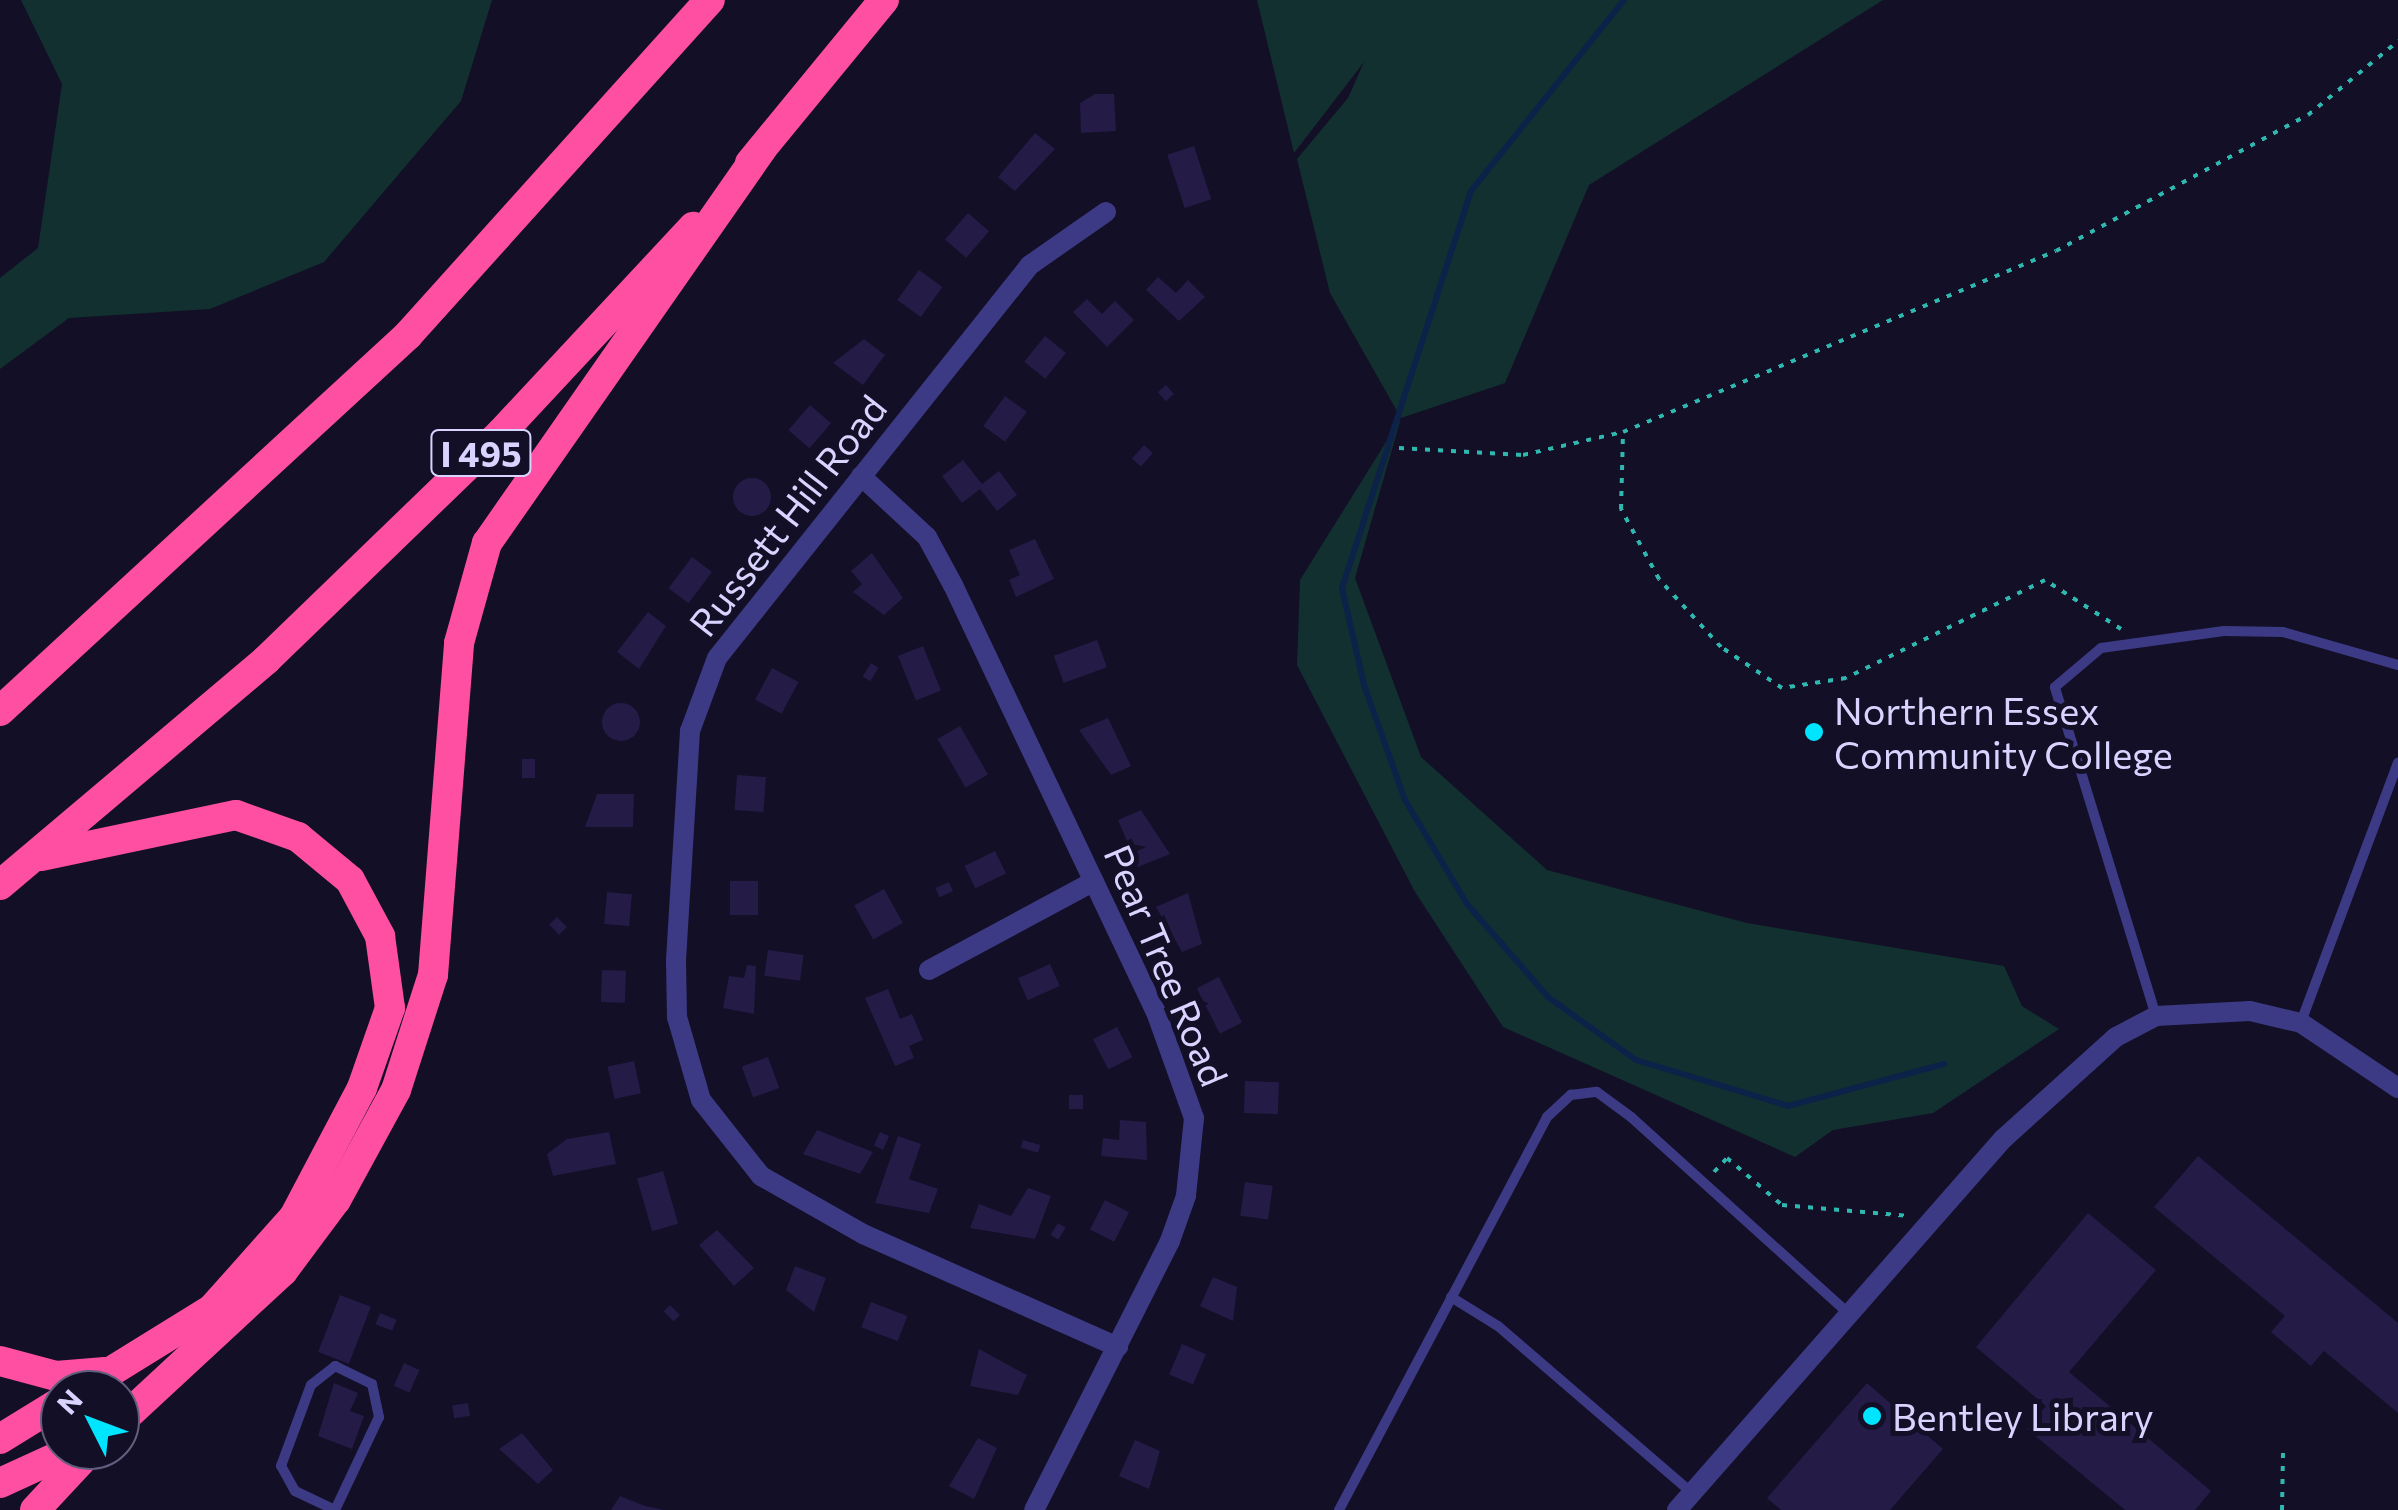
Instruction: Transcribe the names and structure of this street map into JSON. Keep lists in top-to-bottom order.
{
  "streets": {
    "highway": ["I 495"],
    "street": ["Russett Hill Road", "Pear Tree Road"]
  },
  "crossings": [
    ["Russett Hill Road", "Pear Tree Road"]
  ],
  "places": ["Northern Essex Community College", "Bentley Library"],
  "north": "top left"
}
